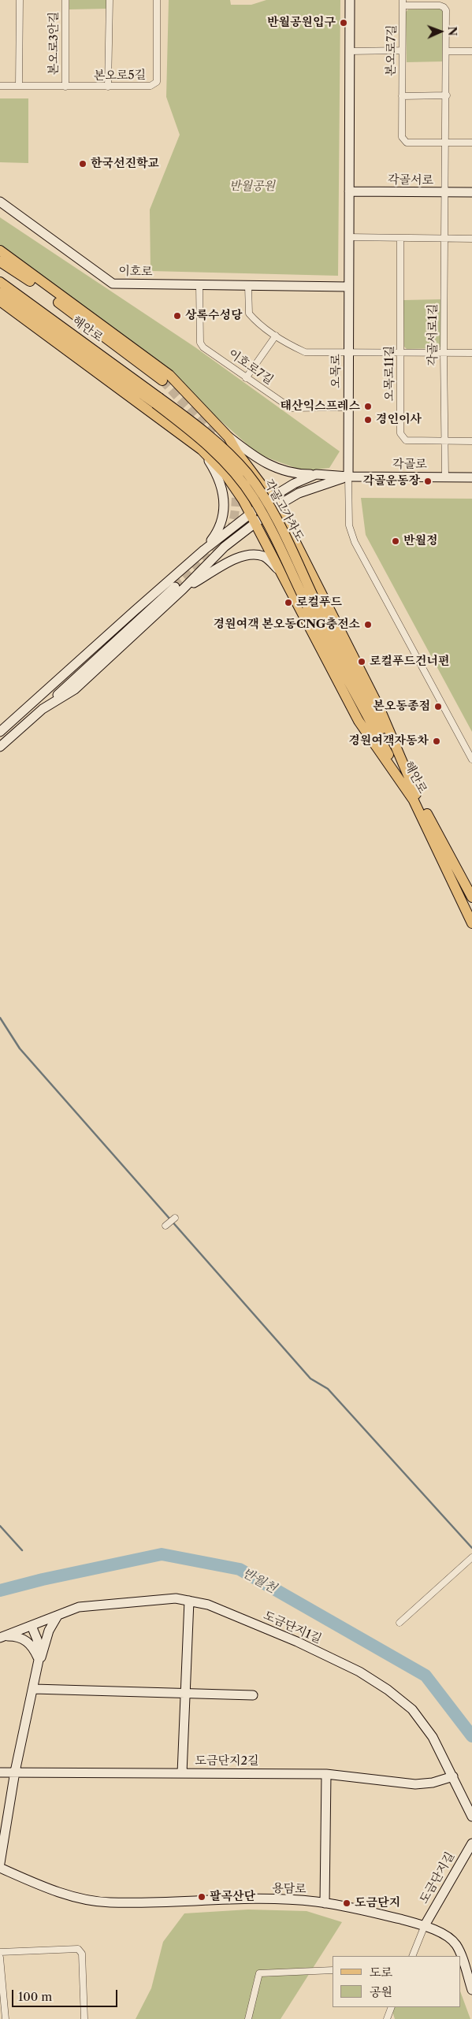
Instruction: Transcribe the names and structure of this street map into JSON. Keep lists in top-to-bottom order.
{
  "streets": {
    "main road": [
      "각골서로",
      "이호로",
      "해안로",
      "오목로",
      "각골로",
      "각골고가차도",
      "도금단지1길",
      "도금단지2길",
      "도금단지길",
      "용담로"
    ],
    "street": [
      "본오로3안길",
      "본오로7길",
      "본오로5길",
      "각골서로1길",
      "이호로7길",
      "오목로11길"
    ]
  },
  "crossings": [
    ["본오로3안길", "본오로5길"],
    ["본오로7길", "각골서로1길"],
    ["각골서로", "각골서로1길"],
    ["각골서로", "오목로"],
    ["이호로", "이호로7길"],
    ["이호로", "오목로"],
    ["해안로", "각골고가차도"],
    ["각골서로1길", "오목로11길"],
    ["각골서로1길", "각골로"],
    ["이호로7길", "오목로"],
    ["오목로", "각골로"],
    ["도금단지1길", "도금단지2길"],
    ["도금단지길", "용담로"]
  ],
  "water": ["반월천"],
  "parks": ["반월공원"],
  "places": [
    "반월공원입구",
    "한국선진학교",
    "상록수성당",
    "태산익스프레스",
    "경인이사",
    "각골운동장",
    "반월정",
    "로컬푸드",
    "경원여객 본오동CNG충전소",
    "로컬푸드건너편",
    "본오동종점",
    "경원여객자동차",
    "팔곡산단",
    "도금단지"
  ],
  "legend": ["도로", "공원"],
  "scale_bar": "100 m",
  "north": "right"
}
